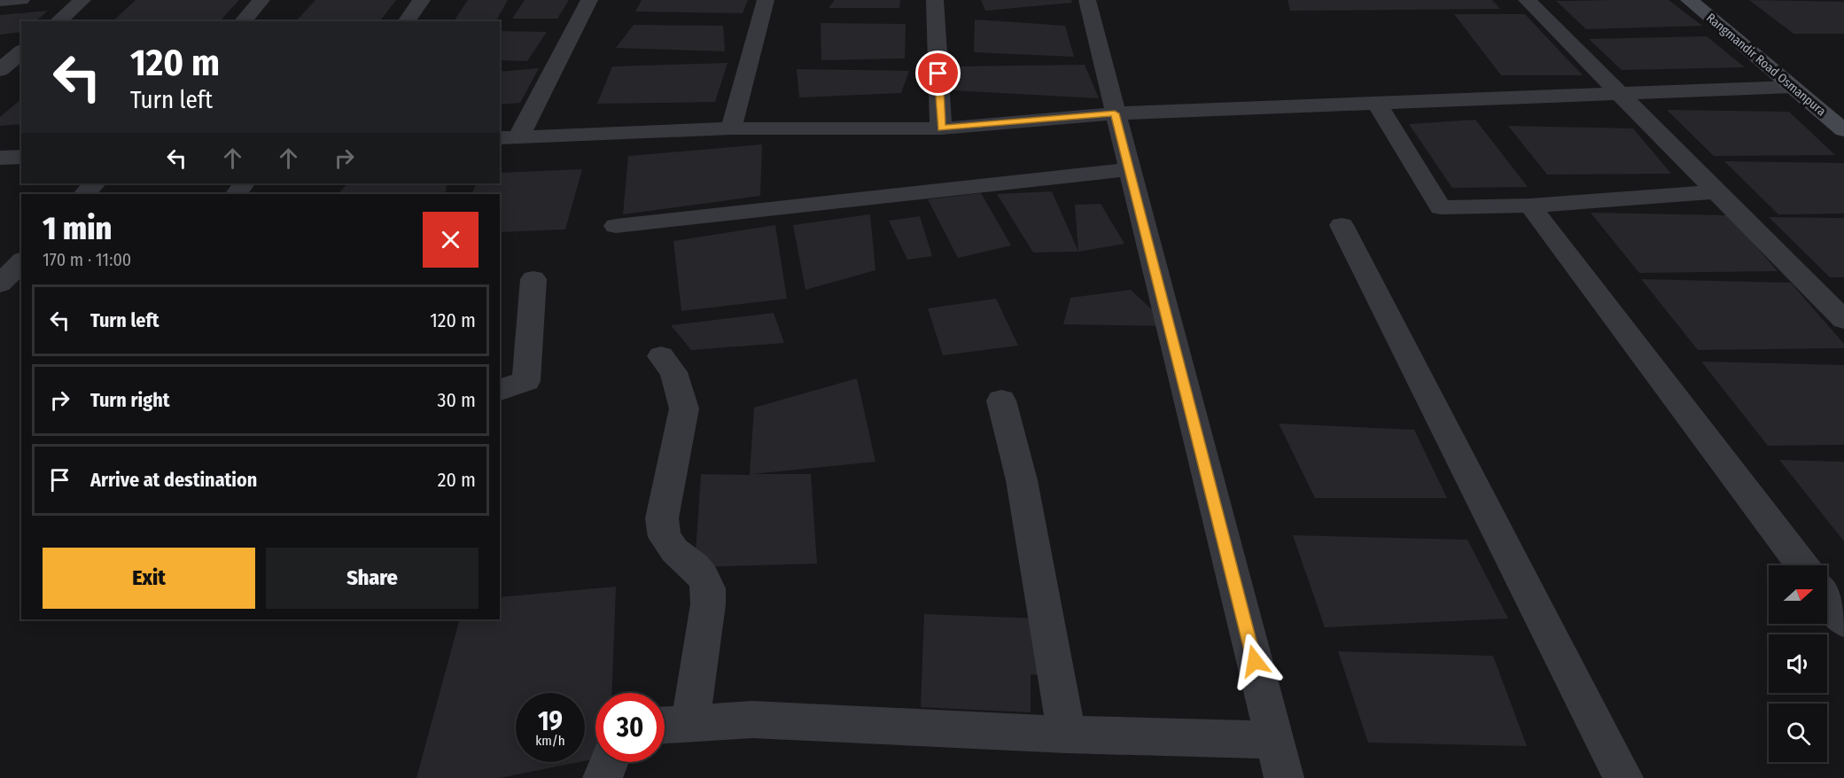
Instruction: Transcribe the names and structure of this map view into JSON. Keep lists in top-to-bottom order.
{
  "streets": {
    "street": ["Rangmandir Road Osmanpura"]
  },
  "north": "right",
  "page": {
    "turn": ["120 m", "Turn left"],
    "heading": ["1 min", "170 m · 11:00"],
    "list": [
      {
        "name": "Turn left",
        "value": "120 m"
      },
      {
        "name": "Turn right",
        "value": "30 m"
      },
      {
        "name": "Arrive at destination",
        "value": "20 m"
      }
    ],
    "buttons": ["Exit", "Share"],
    "speed": "19 km/h",
    "limit": "30"
  }
}
